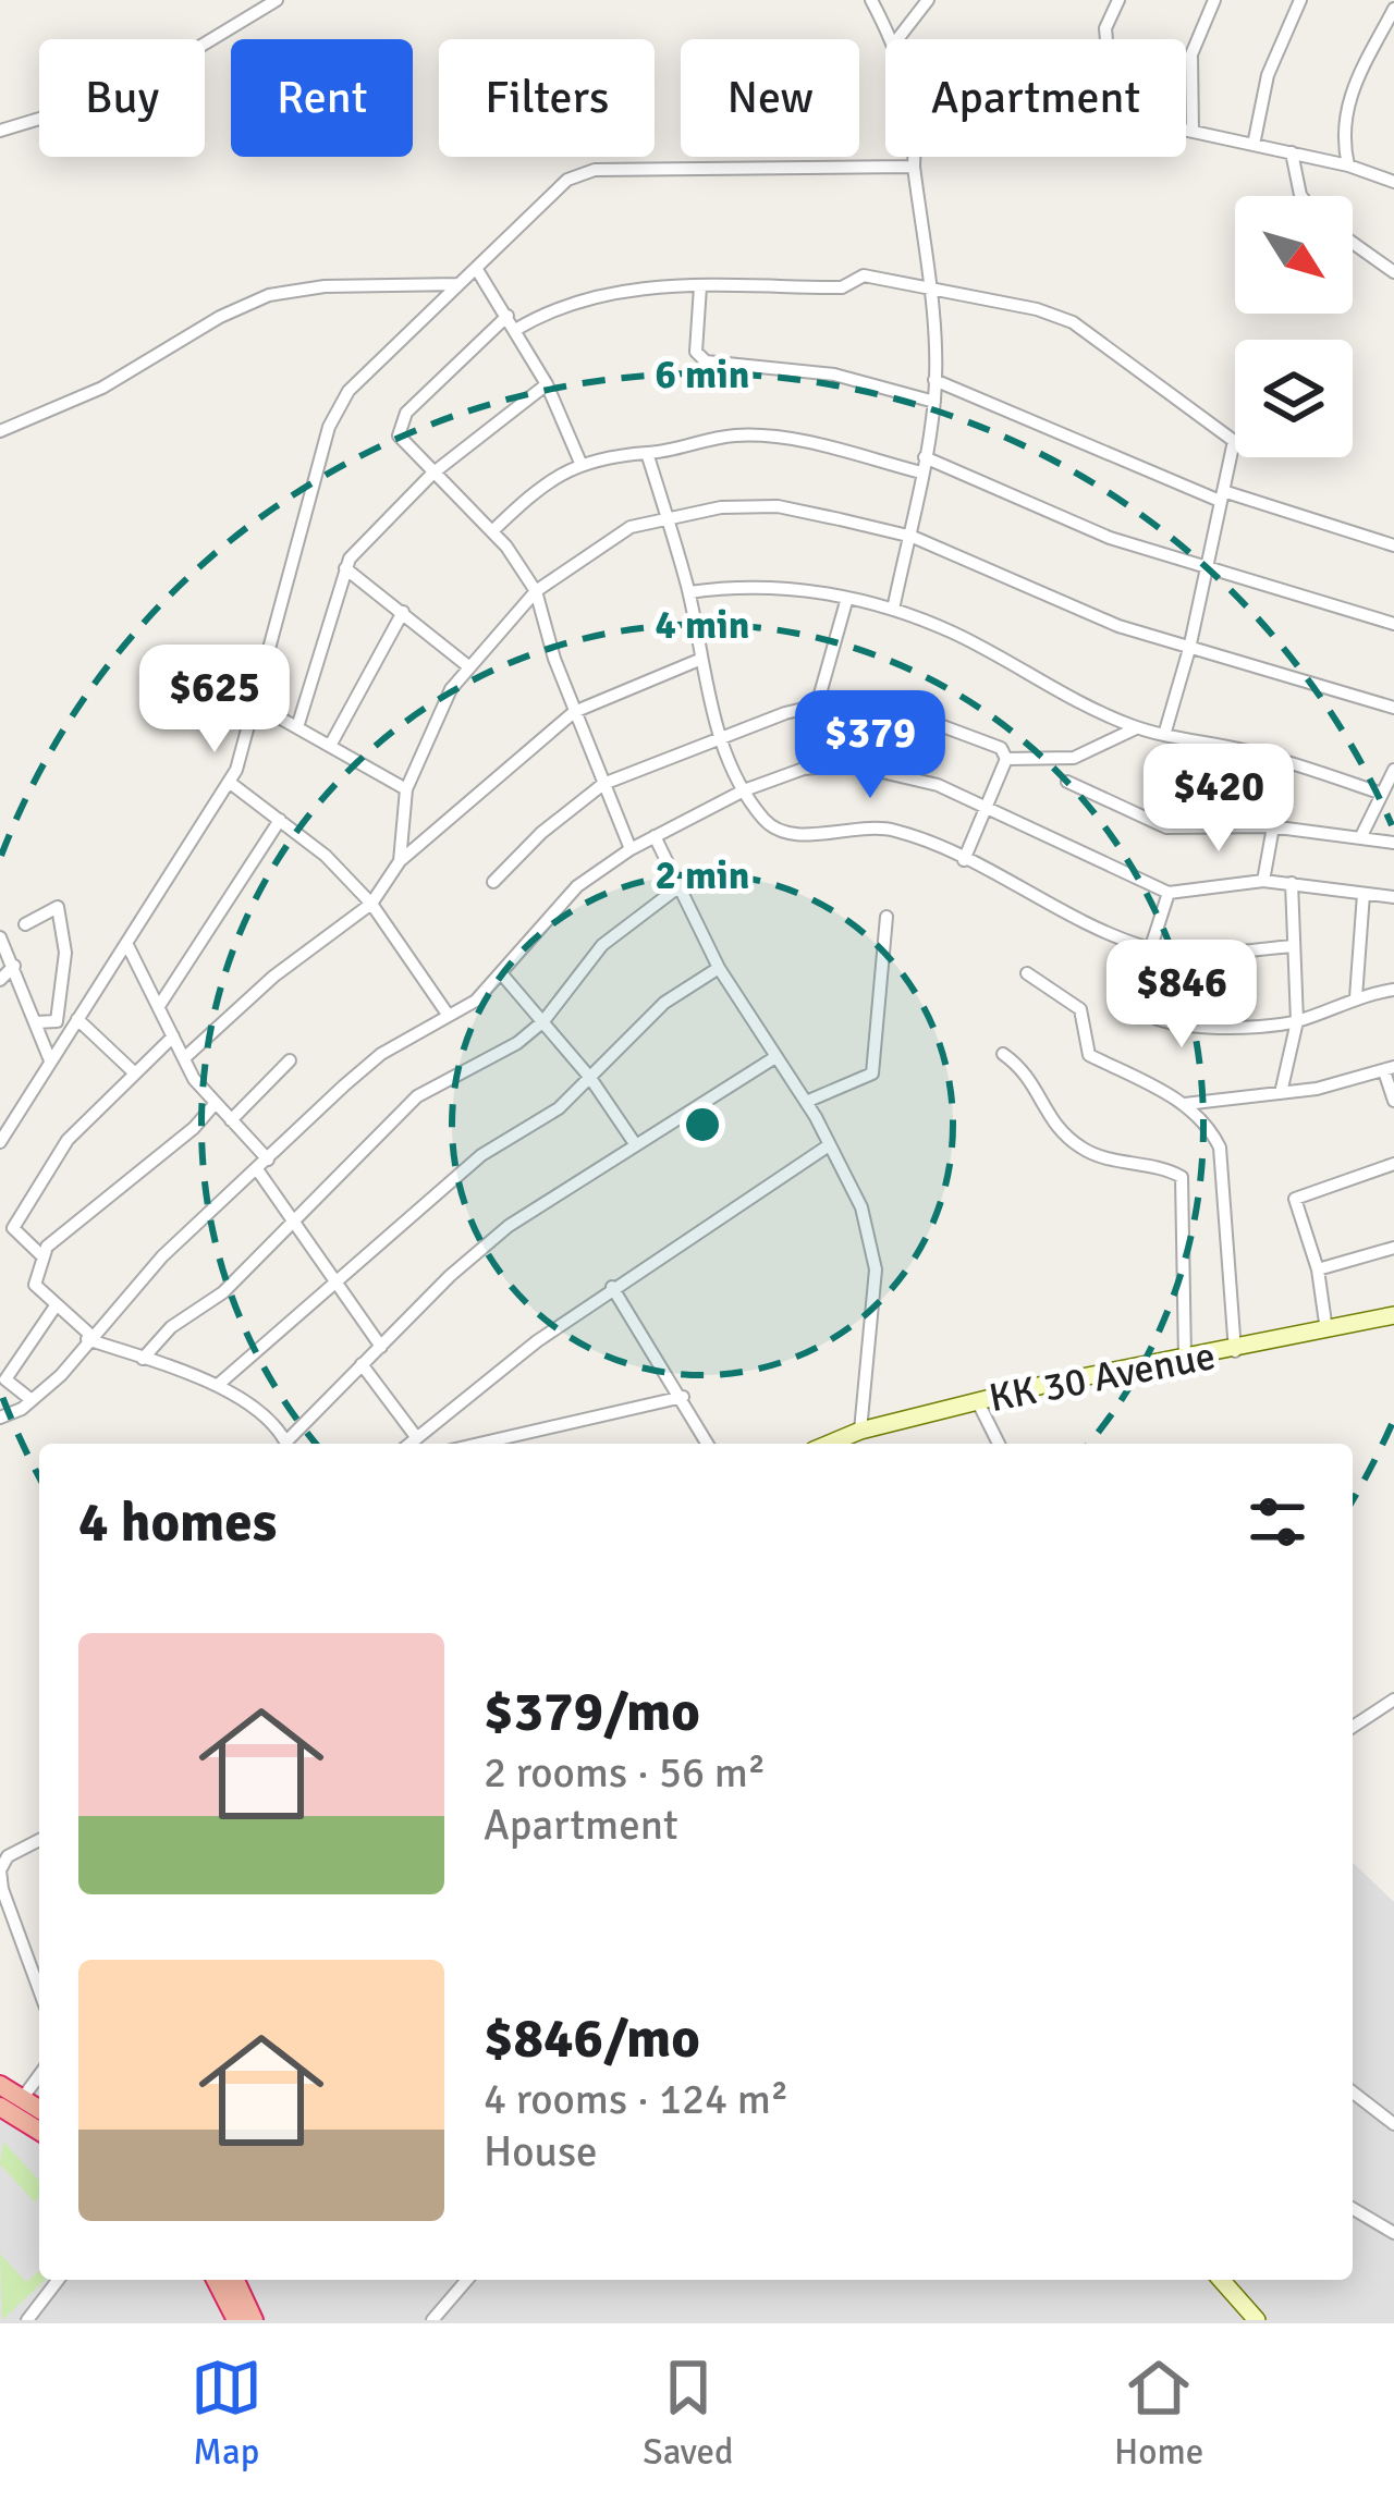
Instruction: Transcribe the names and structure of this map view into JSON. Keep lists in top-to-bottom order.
{
  "streets": {
    "main road": ["KK 30 Avenue"]
  },
  "north": "bottom right",
  "page": {
    "chip": [
      "Buy",
      "Rent",
      "Filters",
      "New",
      "Apartment"
    ],
    "price": [
      "$625",
      "$379",
      "$420",
      "$846"
    ],
    "heading": "4 homes",
    "list": [
      {
        "name": "$379/mo",
        "note": "2 rooms · 56 m² · Apartment"
      },
      {
        "name": "$846/mo",
        "note": "4 rooms · 124 m² · House"
      }
    ],
    "tabs": ["Map", "Saved", "Home"]
  },
  "rings": ["6 min", "4 min", "2 min"]
}
